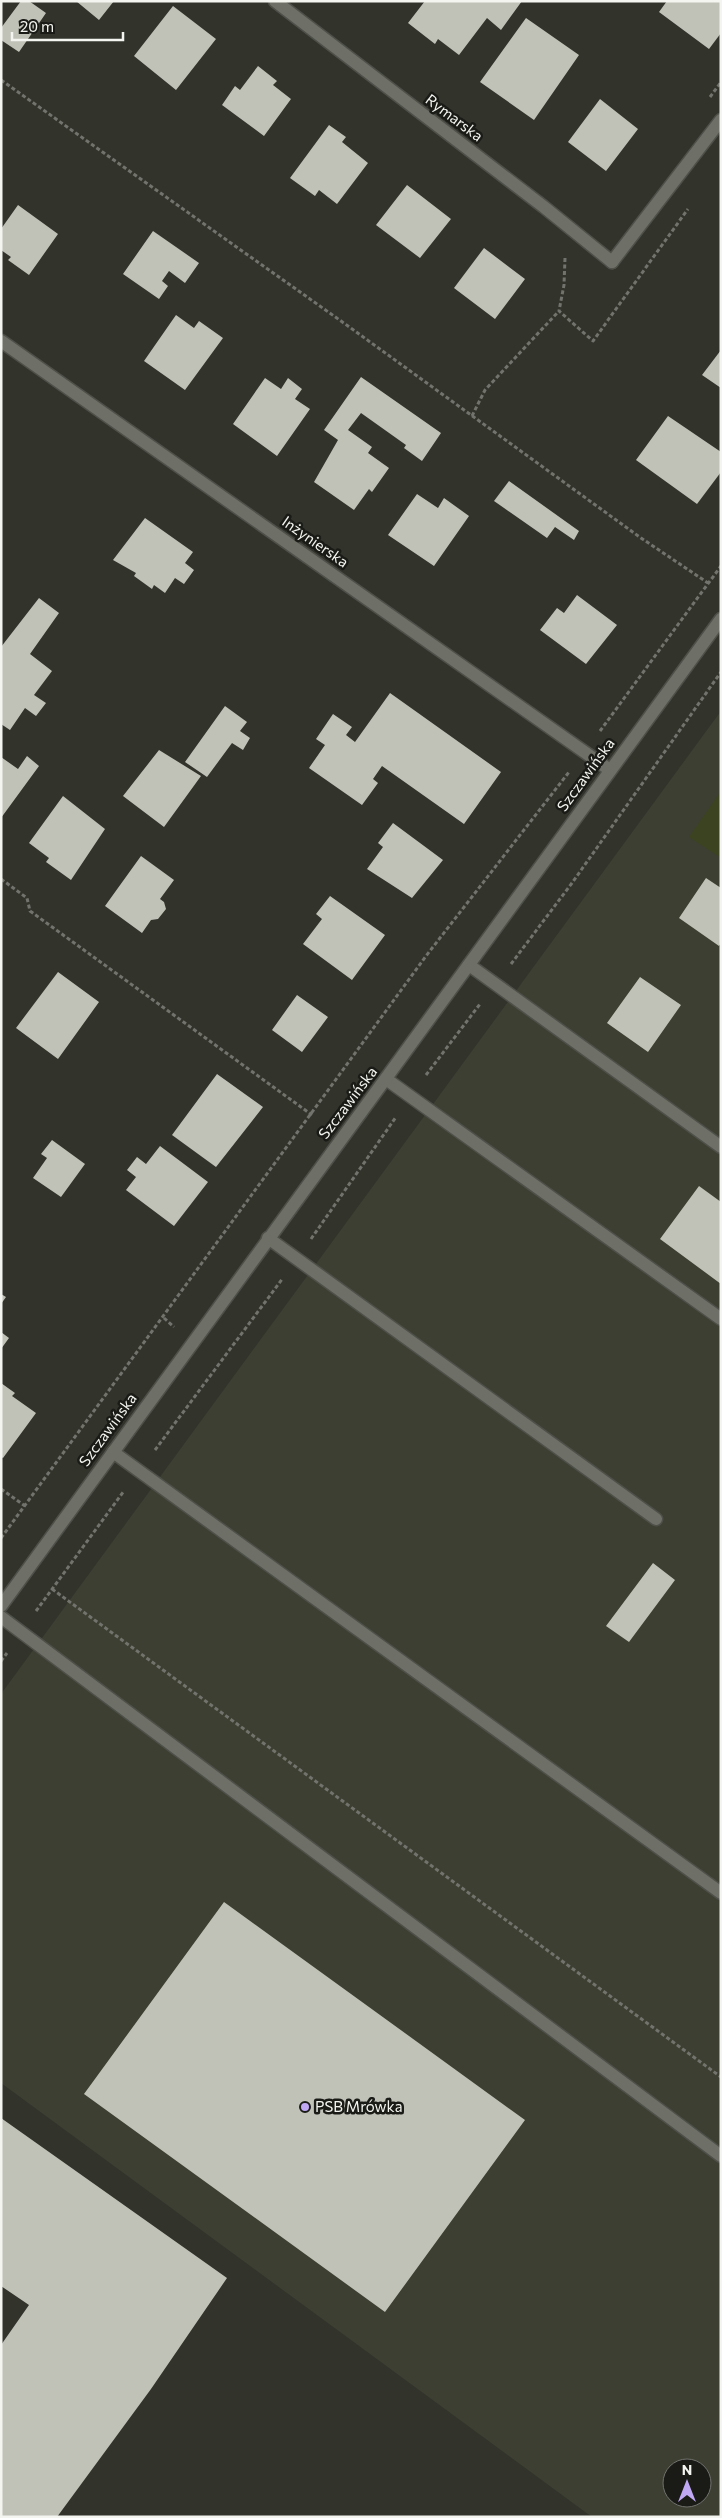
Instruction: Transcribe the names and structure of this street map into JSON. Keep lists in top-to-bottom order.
{
  "streets": {
    "street": ["Rymarska", "Inżynierska", "Szczawińska"]
  },
  "crossings": [
    ["Inżynierska", "Szczawińska"]
  ],
  "places": ["PSB Mrówka"],
  "scale_bar": "20 m",
  "north": "top"
}
